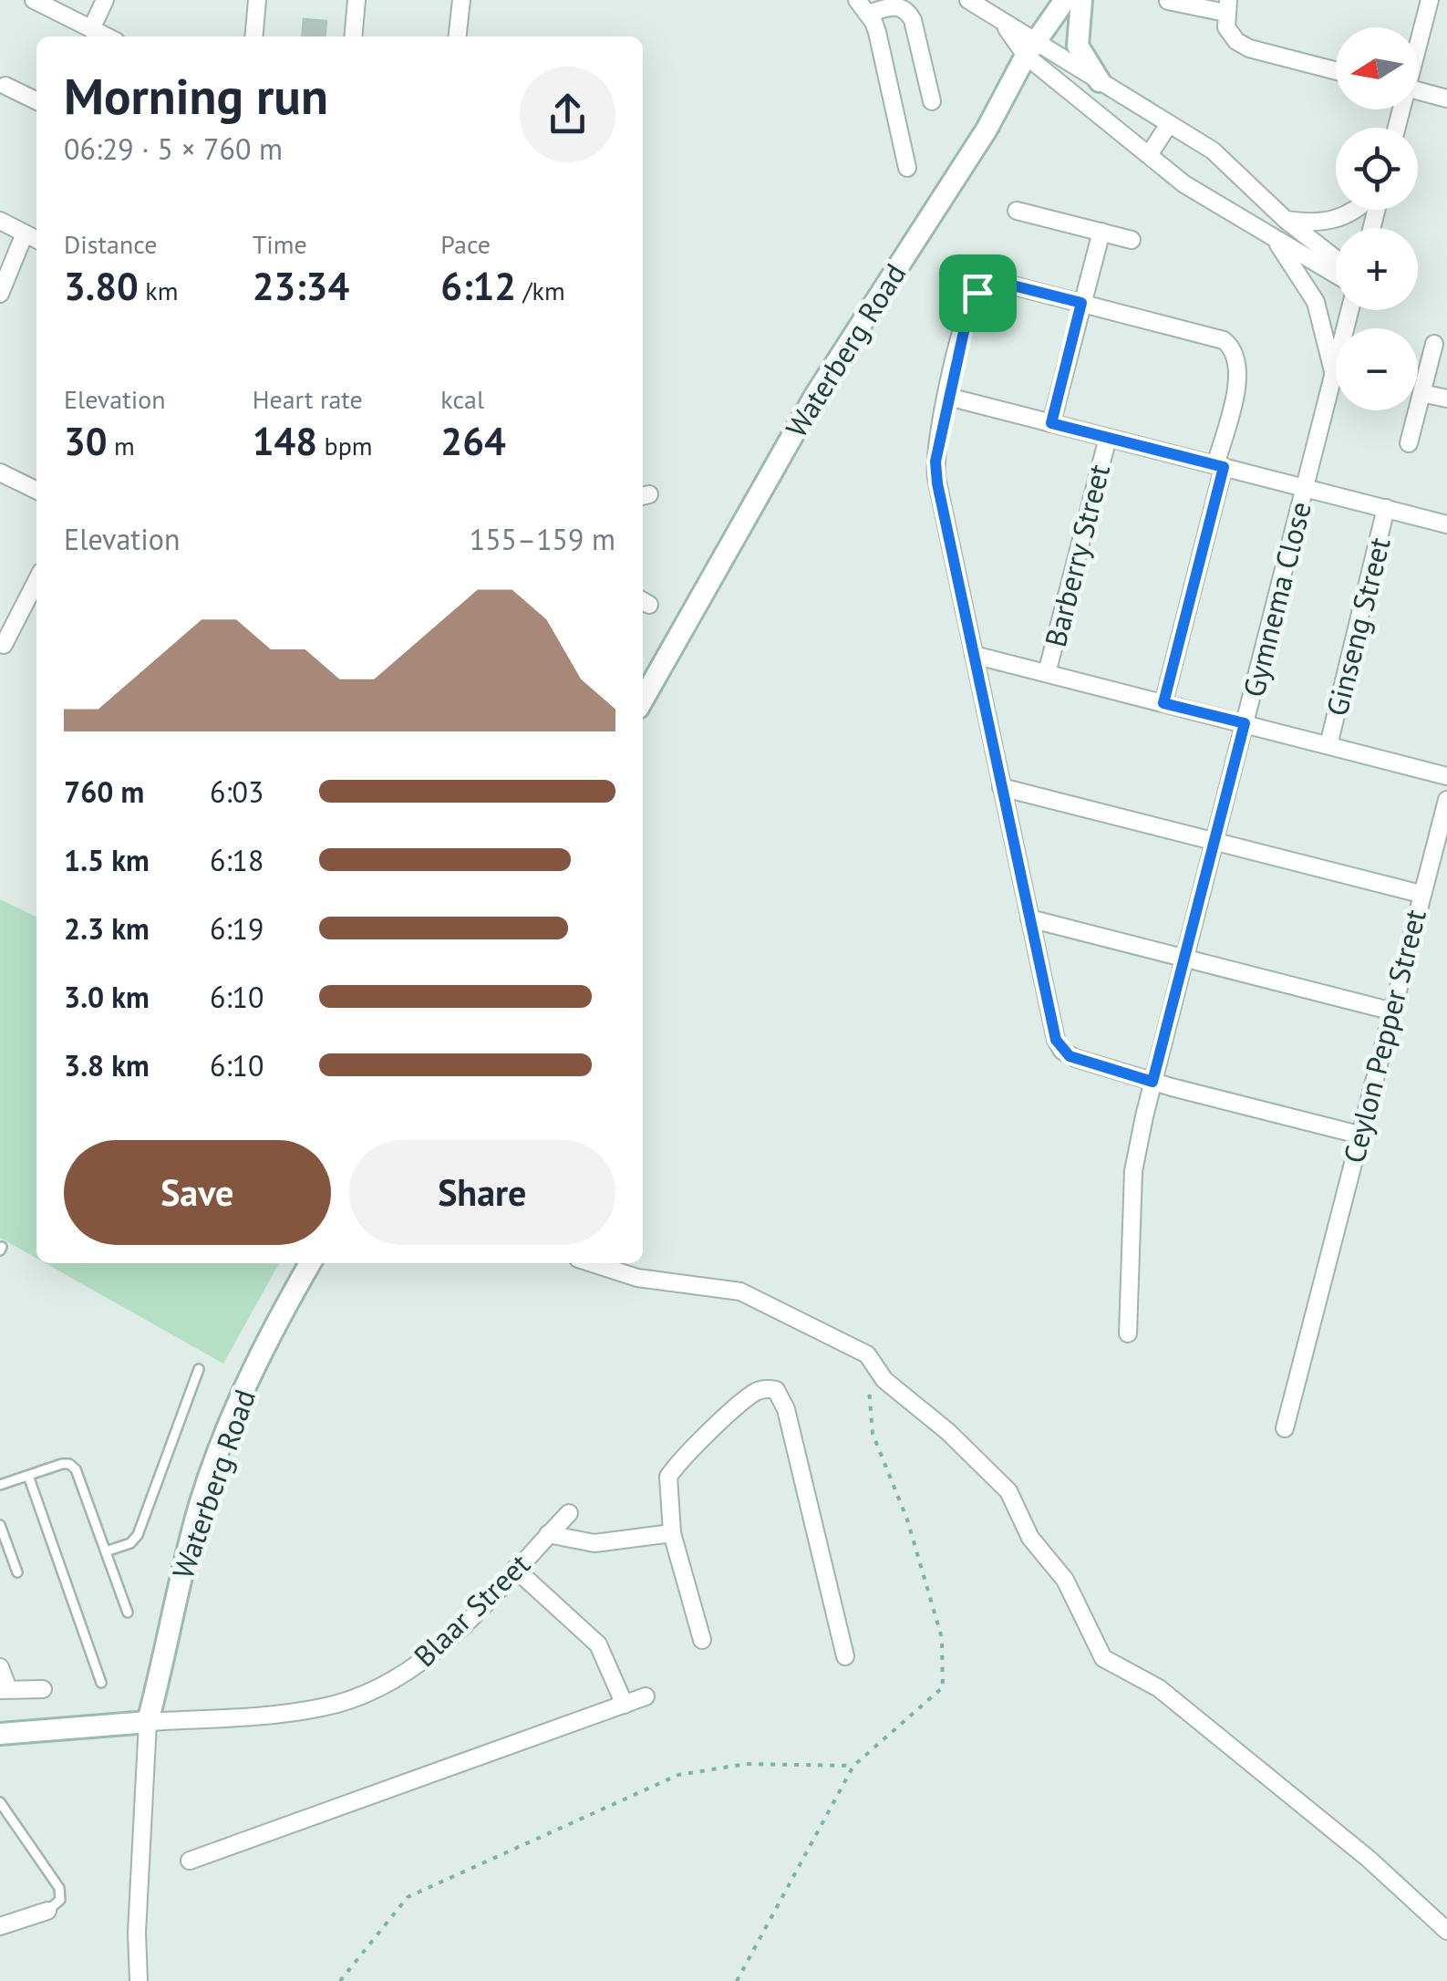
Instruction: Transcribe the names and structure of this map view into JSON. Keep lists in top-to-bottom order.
{
  "streets": {
    "street": [
      "Waterberg Road",
      "Barberry Street",
      "Gymnema Close",
      "Ginseng Street",
      "Ceylon Pepper Street",
      "Blaar Street"
    ]
  },
  "crossings": [
    ["Waterberg Road", "Blaar Street"]
  ],
  "north": "left",
  "page": {
    "map_buttons": ["+", "−"],
    "heading": ["Morning run", "06:29 · 5 × 760 m"],
    "stats": [
      ["Distance", "3.80 km"],
      ["Time", "23:34"],
      ["Pace", "6:12 /km"],
      ["Elevation", "30 m"],
      ["Heart rate", "148 bpm"],
      ["kcal", "264"]
    ],
    "chart": ["Elevation", "155–159 m"],
    "list": [
      {
        "name": "760 m",
        "note": "6:03"
      },
      {
        "name": "1.5 km",
        "note": "6:18"
      },
      {
        "name": "2.3 km",
        "note": "6:19"
      },
      {
        "name": "3.0 km",
        "note": "6:10"
      },
      {
        "name": "3.8 km",
        "note": "6:10"
      }
    ],
    "buttons": ["Save", "Share"]
  }
}
